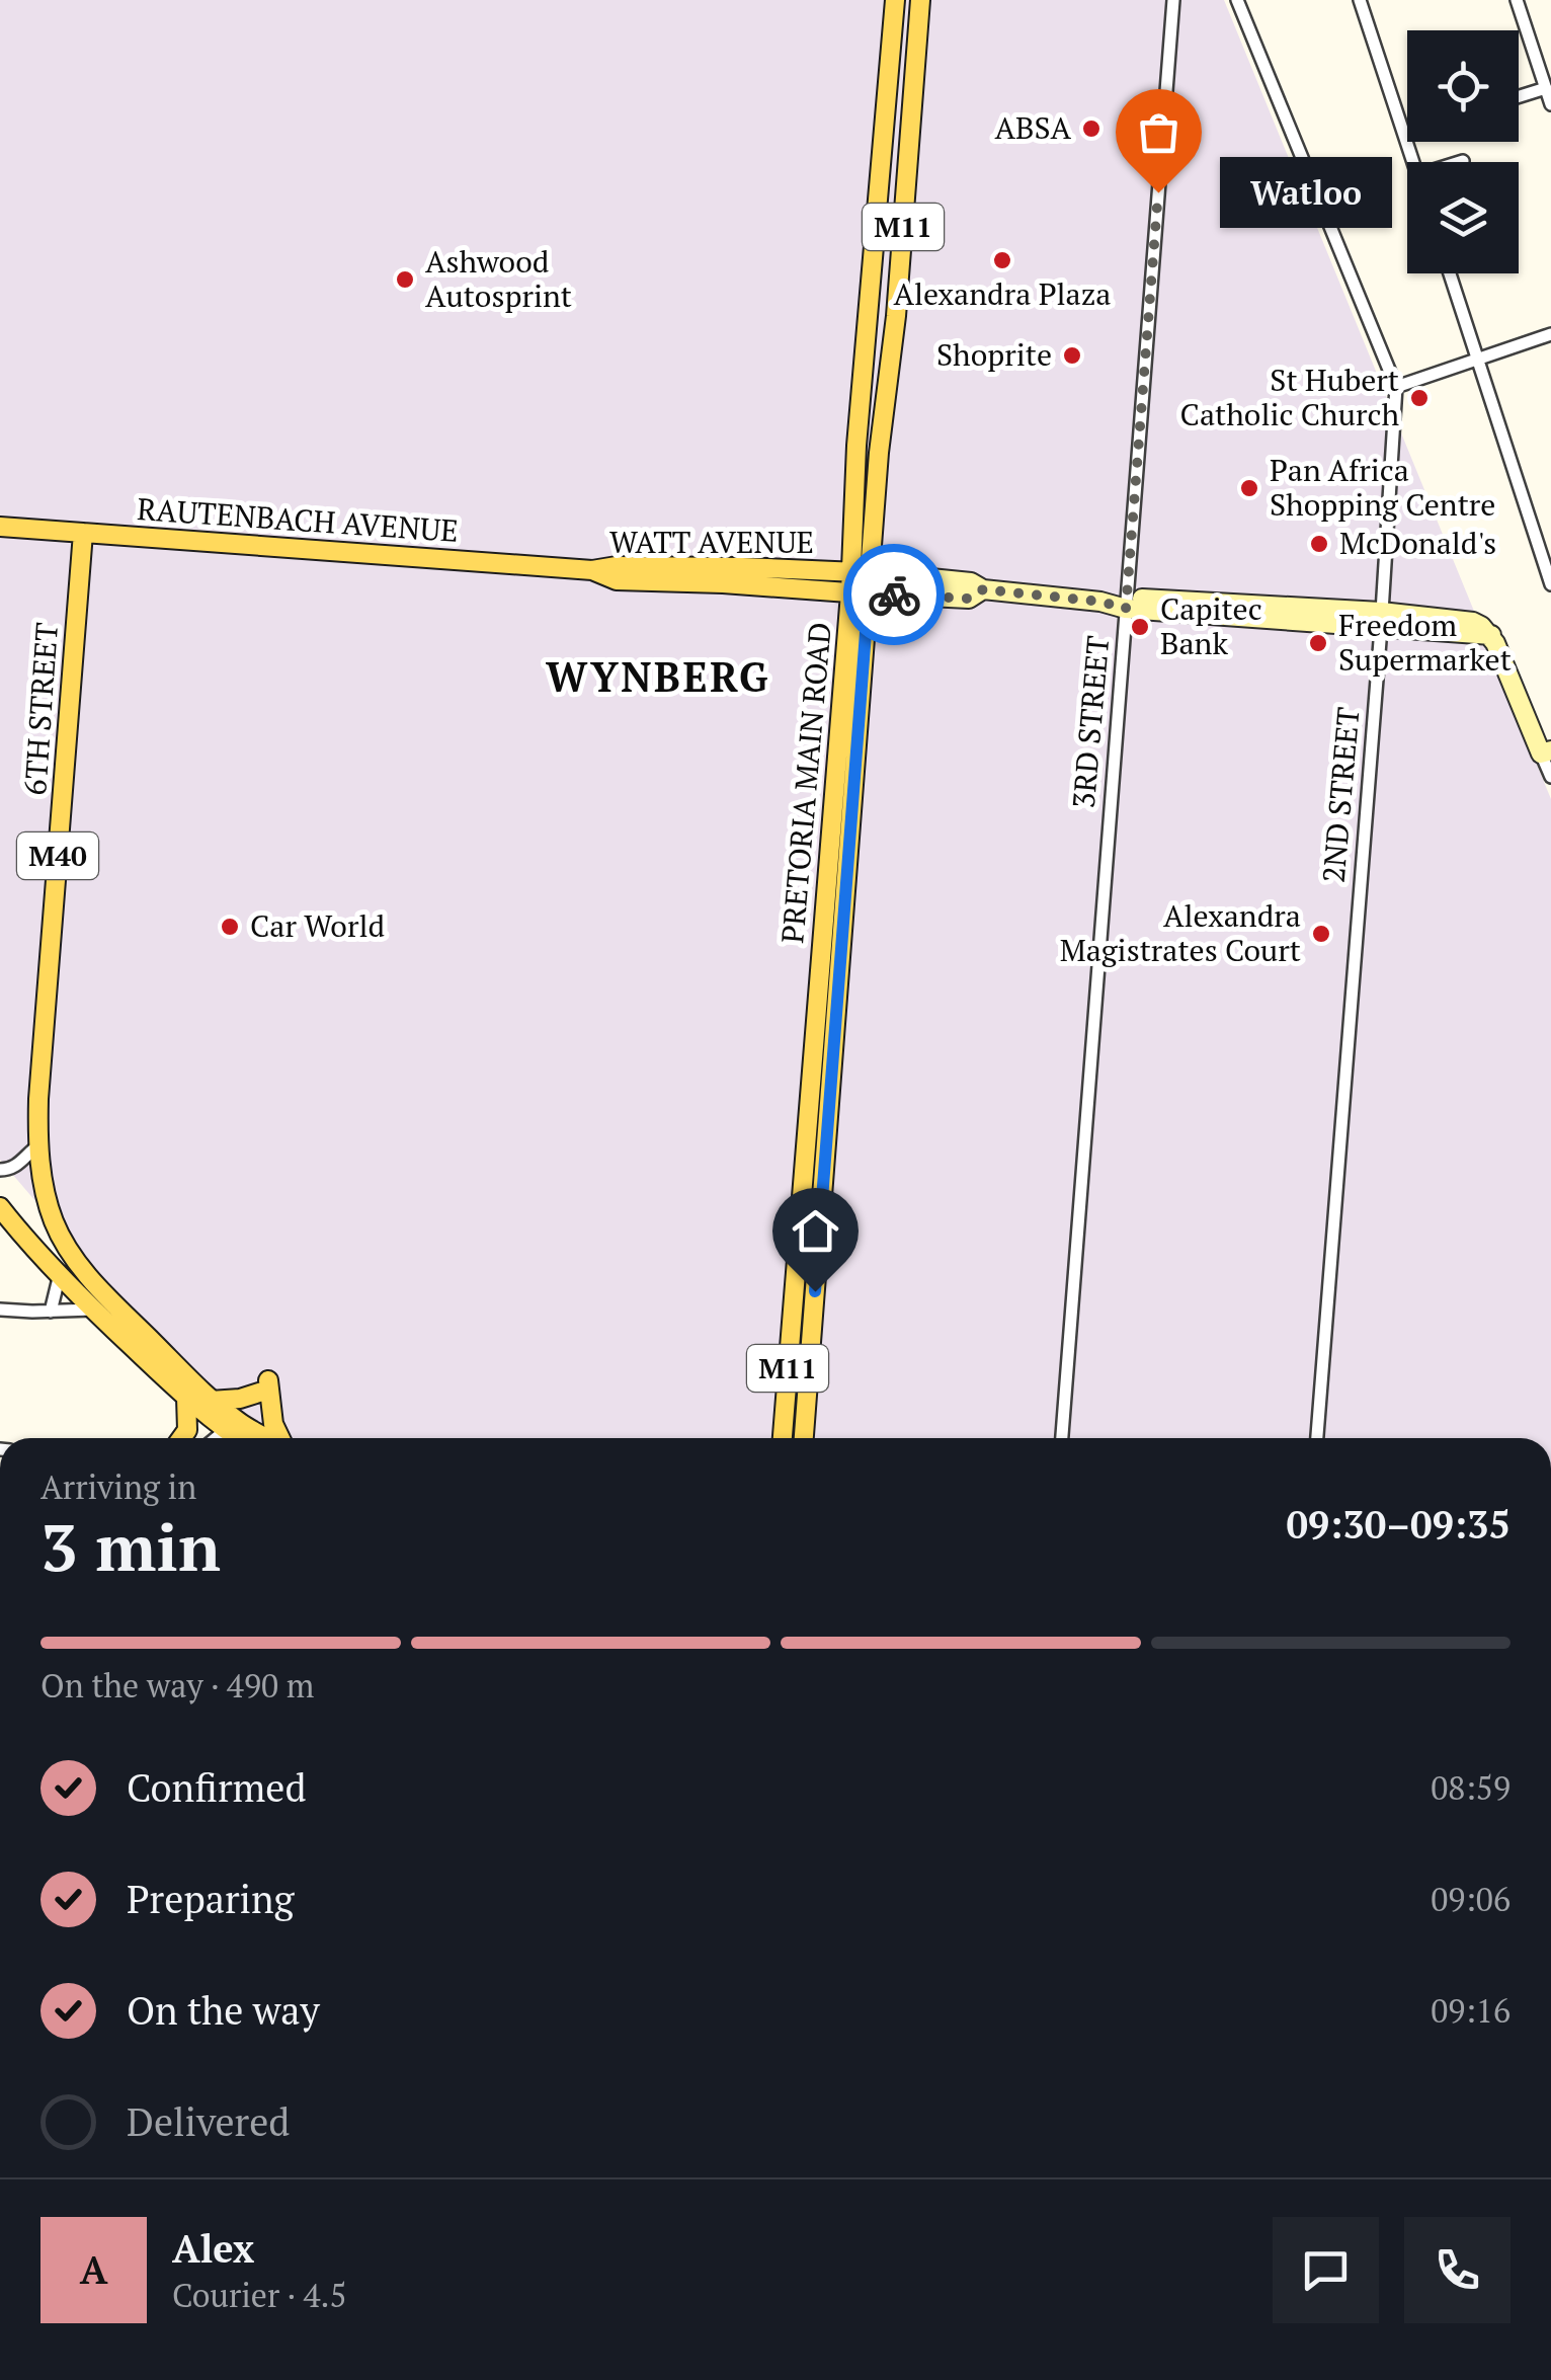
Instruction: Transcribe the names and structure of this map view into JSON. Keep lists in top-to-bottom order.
{
  "streets": {
    "main road": [
      "M11",
      "RAUTENBACH AVENUE",
      "WATT AVENUE",
      "6TH STREET",
      "PRETORIA MAIN ROAD",
      "M40"
    ],
    "street": ["3RD STREET", "2ND STREET"]
  },
  "crossings": [
    ["RAUTENBACH AVENUE", "WATT AVENUE"],
    ["RAUTENBACH AVENUE", "6TH STREET"],
    ["WATT AVENUE", "3RD STREET"],
    ["WATT AVENUE", "PRETORIA MAIN ROAD"],
    ["WATT AVENUE", "2ND STREET"],
    ["6TH STREET", "M40"]
  ],
  "districts": ["WYNBERG"],
  "places": [
    "ABSA",
    "Watloo",
    "Alexandra Plaza",
    "Ashwood Autosprint",
    "Shoprite",
    "St Hubert Catholic Church",
    "Pan Africa Shopping Centre",
    "McDonald's",
    "Capitec Bank",
    "Freedom Supermarket",
    "Car World",
    "Alexandra Magistrates Court"
  ],
  "page": {
    "bubble": "Watloo",
    "heading": ["3 min", "Arriving in", "09:30–09:35"],
    "panel": ["Alex", "Courier · 4.5"],
    "bar": "On the way · 490 m",
    "list": [
      ["Confirmed", "08:59"],
      ["Preparing", "09:06"],
      ["On the way", "09:16"],
      "Delivered"
    ],
    "round": "A"
  }
}
